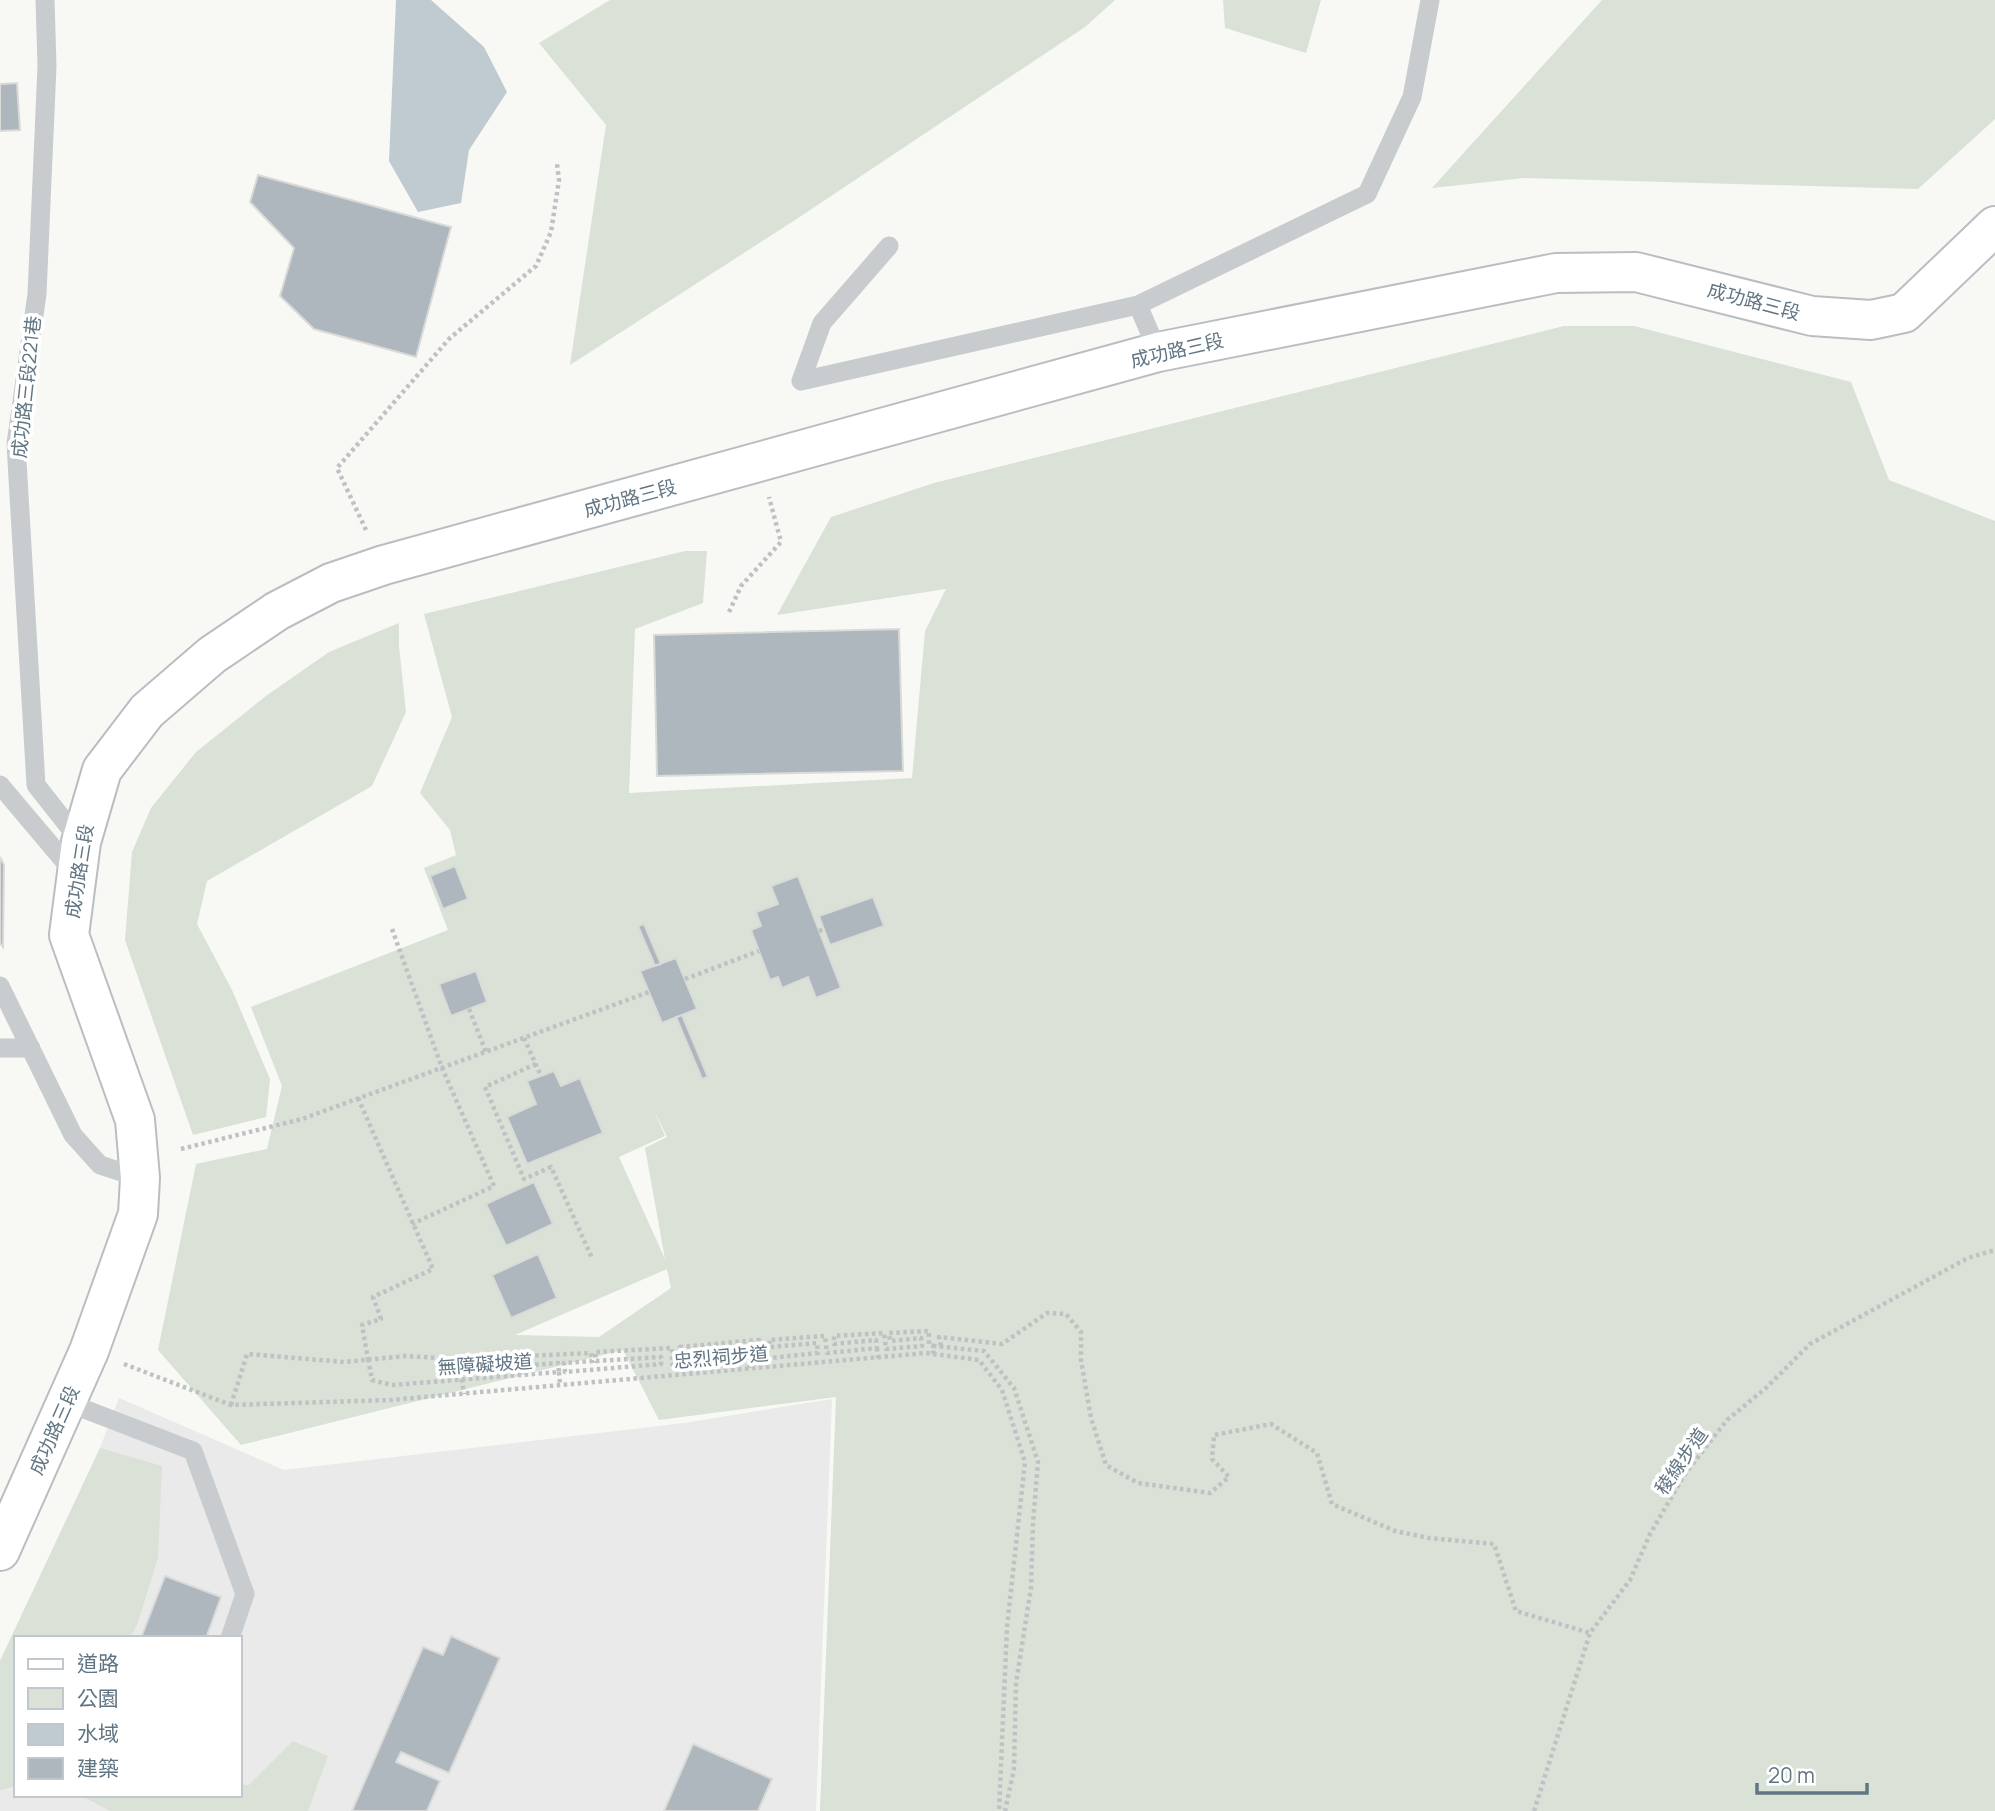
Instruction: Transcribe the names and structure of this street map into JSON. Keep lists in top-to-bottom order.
{
  "streets": {
    "street": ["成功路三段"],
    "lane": ["成功路三段221巷"],
    "path": ["忠烈祠步道", "無障礙坡道", "稜線步道"]
  },
  "crossings": [
    ["成功路三段", "成功路三段221巷"],
    ["忠烈祠步道", "無障礙坡道"]
  ],
  "legend": [
    "道路",
    "公園",
    "水域",
    "建築"
  ],
  "scale_bar": "20 m"
}
